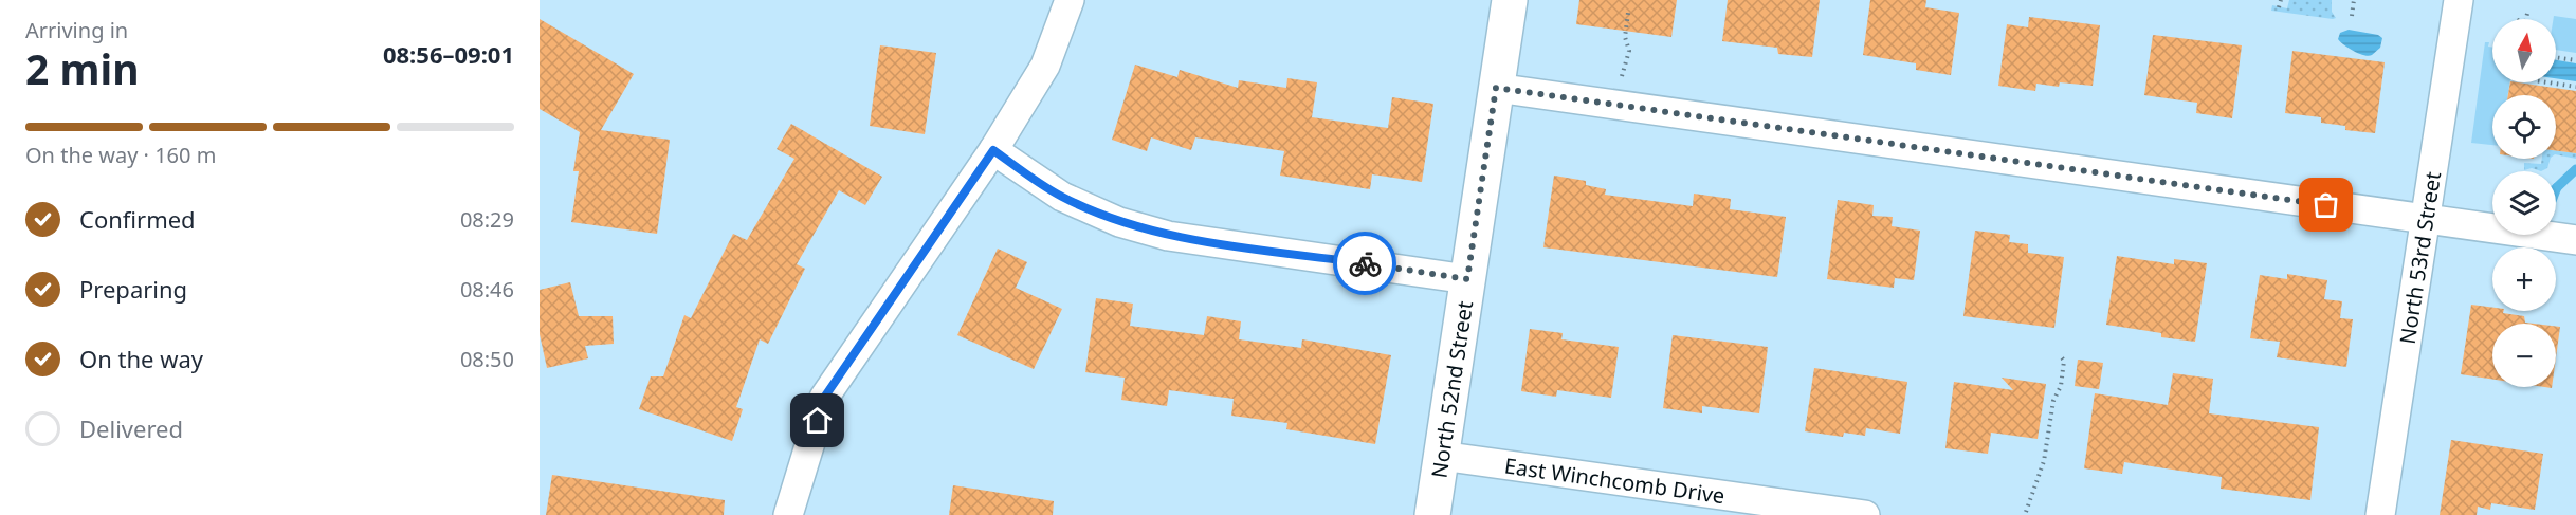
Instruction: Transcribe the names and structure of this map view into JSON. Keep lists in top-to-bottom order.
{
  "streets": {
    "street": ["North 53rd Street", "North 52nd Street", "East Winchcomb Drive"]
  },
  "crossings": [
    ["North 52nd Street", "East Winchcomb Drive"]
  ],
  "north": "top",
  "page": {
    "heading": ["2 min", "Arriving in", "08:56–09:01"],
    "map_buttons": ["+", "−"],
    "bar": "On the way · 160 m",
    "list": [
      ["Confirmed", "08:29"],
      ["Preparing", "08:46"],
      ["On the way", "08:50"],
      "Delivered"
    ]
  }
}
